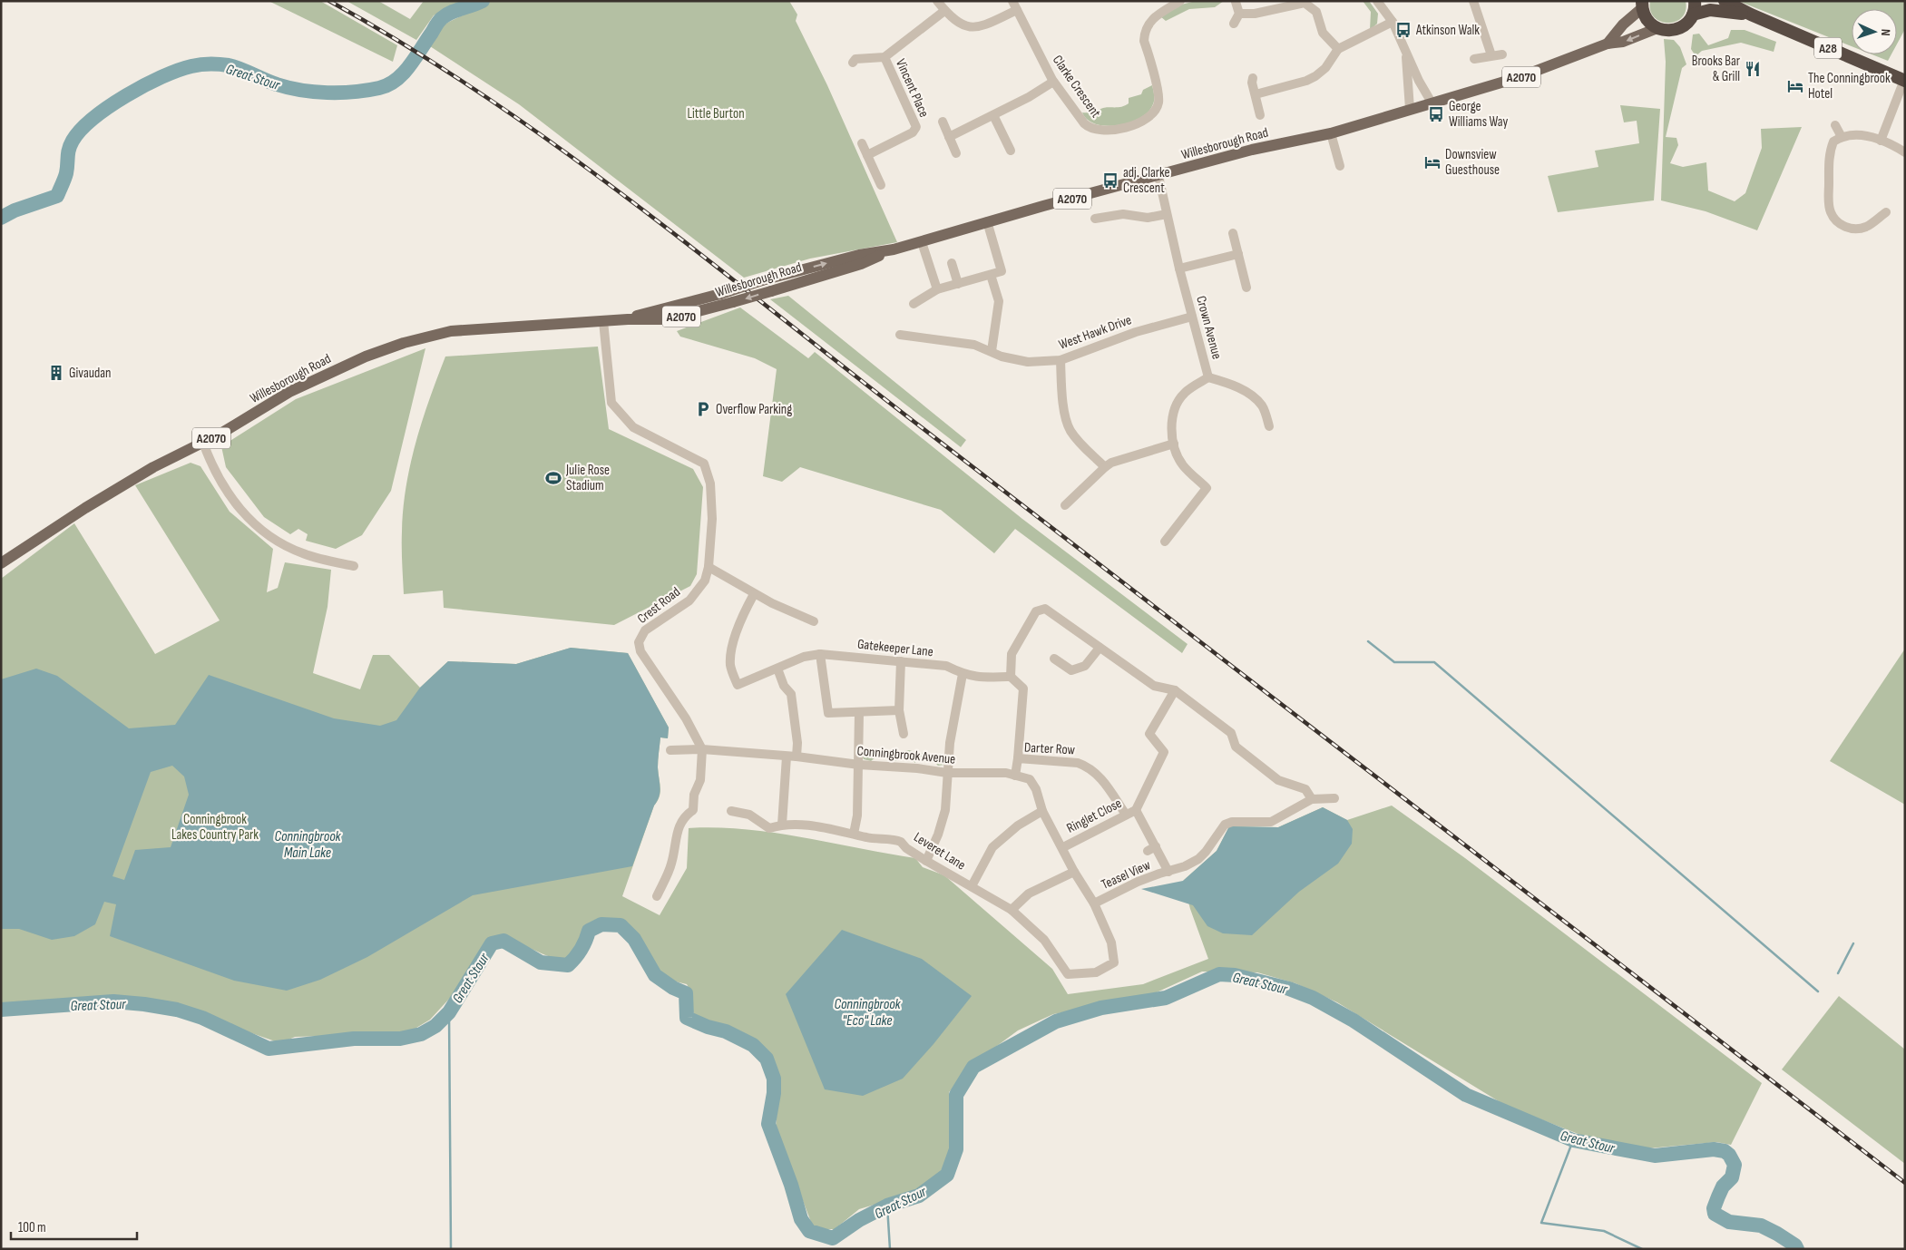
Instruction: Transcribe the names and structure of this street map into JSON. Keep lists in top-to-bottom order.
{
  "streets": {
    "highway": ["A28"],
    "main road": ["A2070", "Willesborough Road"],
    "street": [
      "Clarke Crescent",
      "Vincent Place",
      "Crown Avenue",
      "West Hawk Drive",
      "Crest Road",
      "Gatekeeper Lane",
      "Darter Row",
      "Conningbrook Avenue",
      "Ringlet Close",
      "Leveret Lane",
      "Teasel View"
    ]
  },
  "crossings": [
    ["A2070", "Willesborough Road"],
    ["Willesborough Road", "Crown Avenue"],
    ["Crown Avenue", "West Hawk Drive"],
    ["Crest Road", "Conningbrook Avenue"],
    ["Darter Row", "Conningbrook Avenue"],
    ["Darter Row", "Ringlet Close"],
    ["Conningbrook Avenue", "Ringlet Close"],
    ["Conningbrook Avenue", "Leveret Lane"],
    ["Conningbrook Avenue", "Teasel View"],
    ["Ringlet Close", "Teasel View"]
  ],
  "water": ["Great Stour", "Conningbrook Main Lake", "Conningbrook \"Eco\" Lake"],
  "parks": ["Little Burton", "Conningbrook Lakes Country Park"],
  "places": {
    "bus stop": ["Atkinson Walk", "George Williams Way", "adj. Clarke Crescent"],
    "restaurant": ["Brooks Bar & Grill"],
    "hotel": ["The Conningbrook Hotel", "Downsview Guesthouse"],
    "building": ["Givaudan"],
    "parking": ["Overflow Parking"],
    "sports": ["Julie Rose Stadium"]
  },
  "scale_bar": "100 m",
  "north": "right"
}
